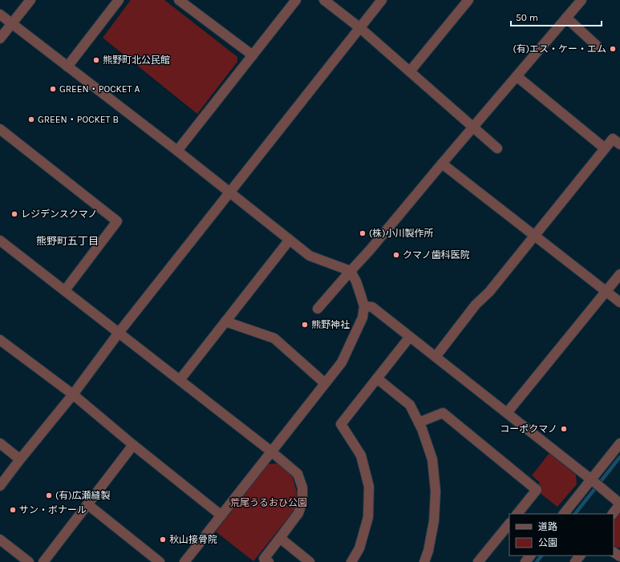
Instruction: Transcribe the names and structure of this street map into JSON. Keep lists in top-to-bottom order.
{
  "districts": ["熊野町五丁目"],
  "parks": ["荒尾うるおひ公園"],
  "places": [
    "(有)エス・ケー・エム",
    "熊野町北公民館",
    "GREEN・POCKET A",
    "GREEN・POCKET B",
    "レジデンスクマノ",
    "(株)小川製作所",
    "クマノ歯科医院",
    "熊野神社",
    "コーポクマノ",
    "(有)広瀬縫製",
    "サン・ボナール",
    "秋山接骨院"
  ],
  "legend": ["道路", "公園"],
  "scale_bar": "50 m"
}
